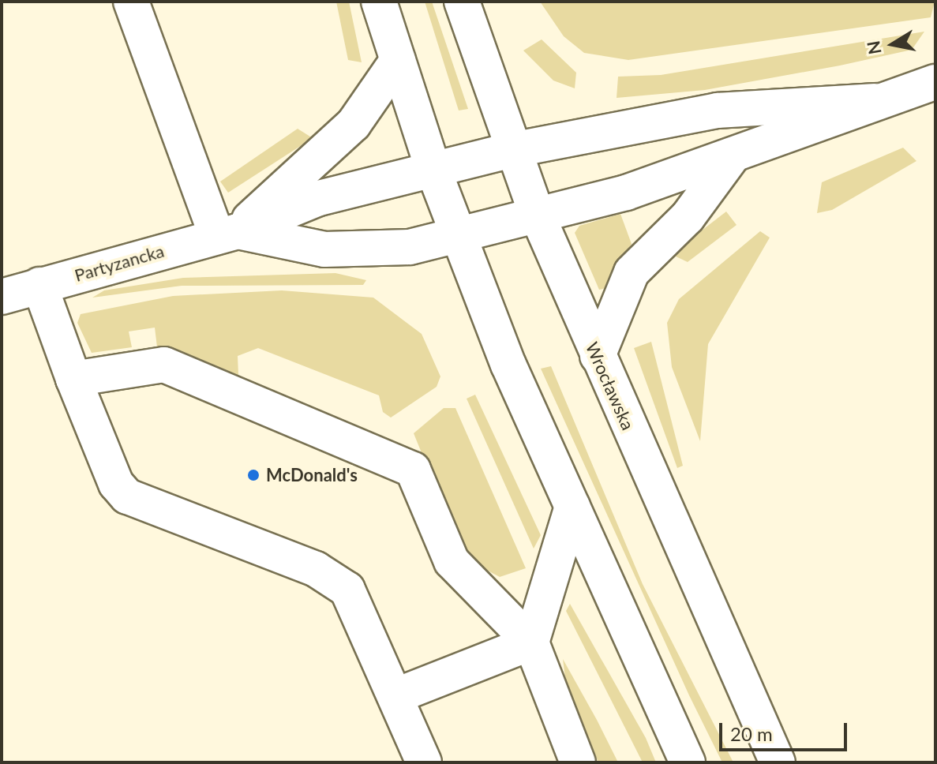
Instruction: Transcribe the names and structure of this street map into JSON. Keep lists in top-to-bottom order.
{
  "streets": {
    "main road": ["Partyzancka", "Wrocławska"]
  },
  "crossings": [
    ["Partyzancka", "Wrocławska"]
  ],
  "places": ["McDonald's"],
  "scale_bar": "20 m",
  "north": "left"
}
